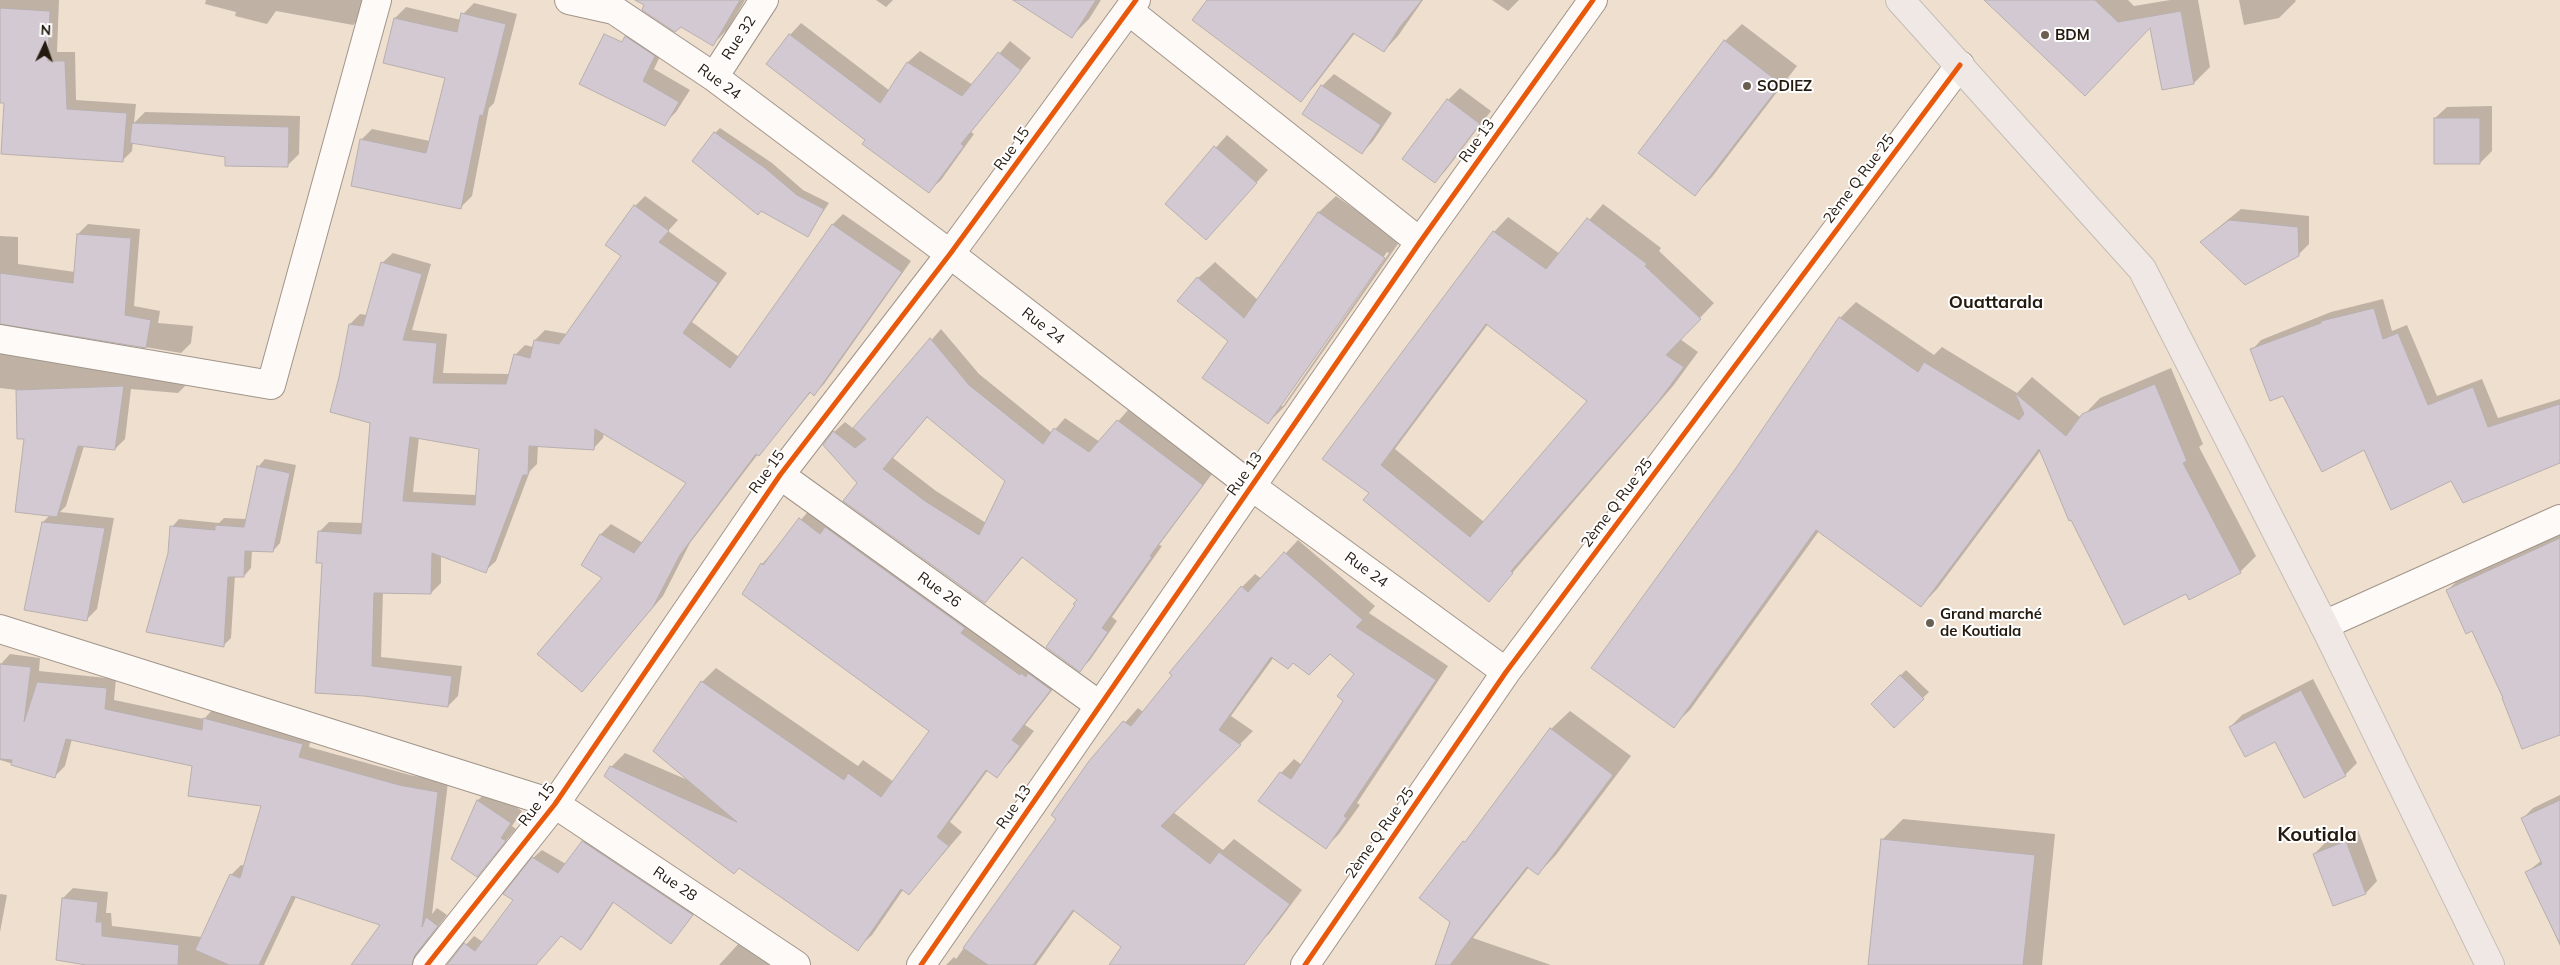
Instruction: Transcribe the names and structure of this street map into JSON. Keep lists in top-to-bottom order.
{
  "streets": {
    "street": [
      "Rue 32",
      "Rue 24",
      "Rue 13",
      "Rue 15",
      "2ème Q Rue 25",
      "Rue 26",
      "Rue 28"
    ]
  },
  "crossings": [
    ["Rue 32", "Rue 24"],
    ["Rue 24", "Rue 13"],
    ["Rue 24", "Rue 15"],
    ["Rue 24", "2ème Q Rue 25"],
    ["Rue 13", "Rue 26"],
    ["Rue 15", "Rue 26"],
    ["Rue 15", "Rue 28"]
  ],
  "districts": ["Ouattarala", "Koutiala"],
  "places": ["BDM", "SODIEZ", "Grand marché de Koutiala"],
  "north": "top"
}
